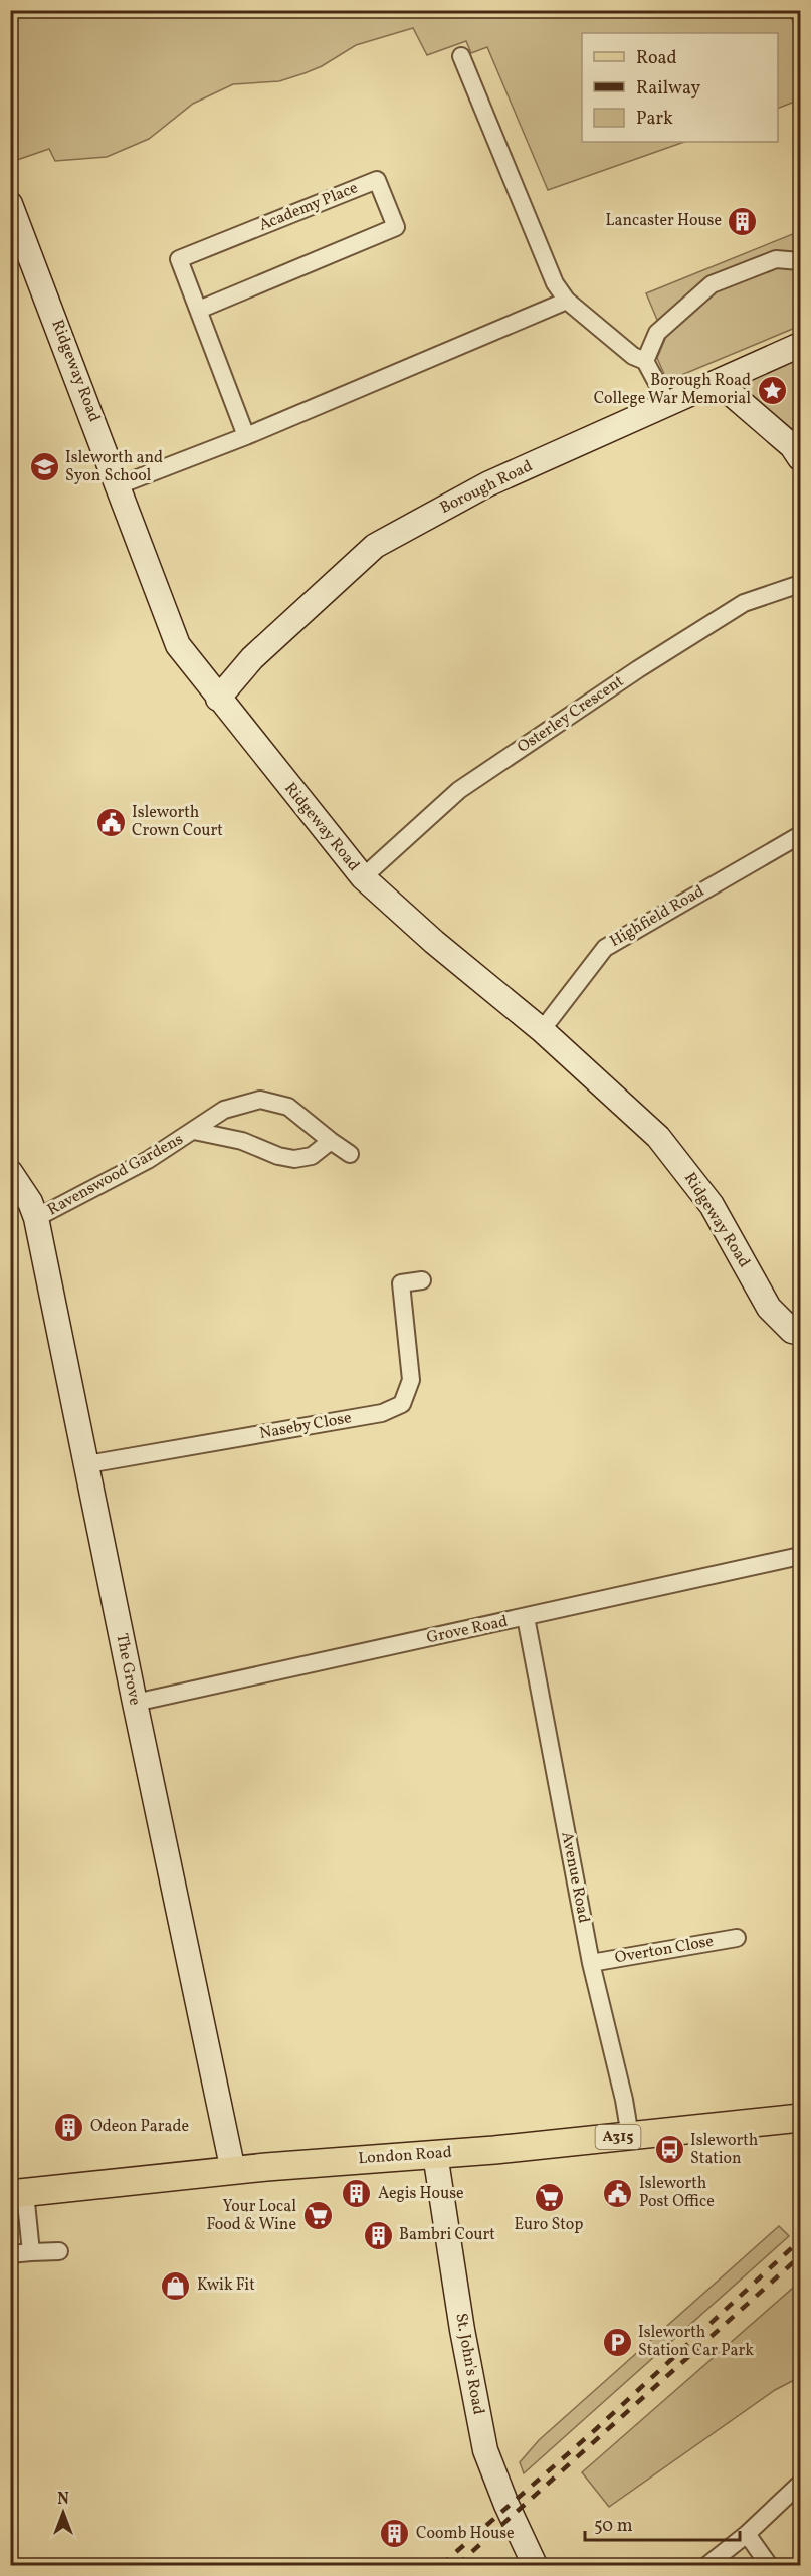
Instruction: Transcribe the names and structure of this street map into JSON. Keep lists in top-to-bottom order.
{
  "streets": {
    "main road": ["A315", "London Road"],
    "street": [
      "Academy Place",
      "Ridgeway Road",
      "Borough Road",
      "Osterley Crescent",
      "Highfield Road",
      "Ravenswood Gardens",
      "Naseby Close",
      "Grove Road",
      "The Grove",
      "Avenue Road",
      "Overton Close",
      "St. John's Road"
    ]
  },
  "crossings": [
    ["Ridgeway Road", "Borough Road"],
    ["Ridgeway Road", "Osterley Crescent"],
    ["Ridgeway Road", "Highfield Road"],
    ["Ravenswood Gardens", "The Grove"],
    ["Naseby Close", "The Grove"],
    ["Grove Road", "The Grove"],
    ["Grove Road", "Avenue Road"],
    ["The Grove", "London Road"],
    ["Avenue Road", "Overton Close"],
    ["Avenue Road", "London Road"],
    ["London Road", "St. John's Road"]
  ],
  "places": {
    "building": [
      "Lancaster House",
      "Odeon Parade",
      "Aegis House",
      "Bambri Court",
      "Coomb House"
    ],
    "place": ["Borough Road College War Memorial"],
    "school or university": ["Isleworth and Syon School"],
    "public building": ["Isleworth Crown Court", "Isleworth Post Office"],
    "bus stop": ["Isleworth Station"],
    "supermarket": ["Euro Stop", "Your Local Food & Wine"],
    "shop": ["Kwik Fit"],
    "parking": ["Isleworth Station Car Park"]
  },
  "legend": ["Road", "Railway", "Park"],
  "scale_bar": "50 m",
  "north": "top"
}
